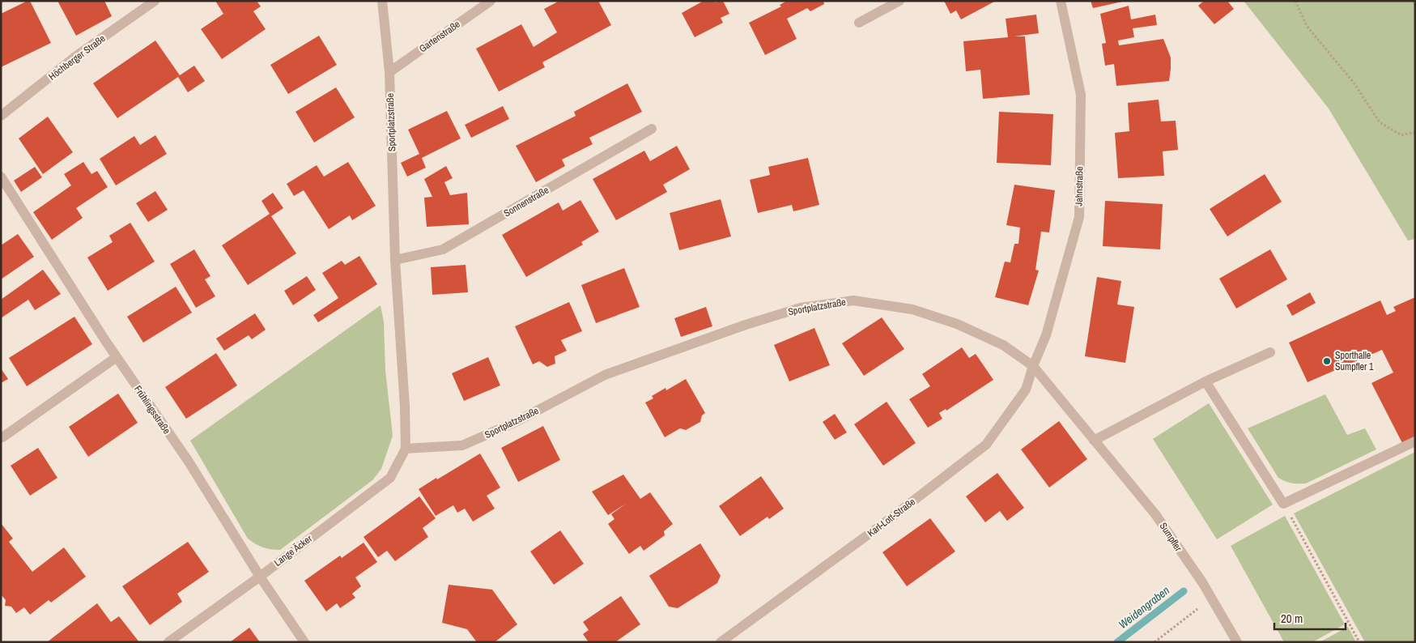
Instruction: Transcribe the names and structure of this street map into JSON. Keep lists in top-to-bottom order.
{
  "streets": {
    "street": [
      "Gartenstraße",
      "Höchberger Straße",
      "Sportplatzstraße",
      "Jahnstraße",
      "Sonnenstraße",
      "Frühlingsstraße",
      "Karl-Lott-Straße",
      "Sumpfler",
      "Lange Äcker"
    ]
  },
  "crossings": [
    ["Gartenstraße", "Sportplatzstraße"],
    ["Sportplatzstraße", "Jahnstraße"],
    ["Sportplatzstraße", "Sonnenstraße"],
    ["Sportplatzstraße", "Karl-Lott-Straße"],
    ["Sportplatzstraße", "Sumpfler"],
    ["Sportplatzstraße", "Lange Äcker"],
    ["Jahnstraße", "Karl-Lott-Straße"],
    ["Jahnstraße", "Sumpfler"],
    ["Frühlingsstraße", "Lange Äcker"],
    ["Karl-Lott-Straße", "Sumpfler"]
  ],
  "water": ["Weidengraben"],
  "places": ["Sporthalle Sumpfler 1"],
  "scale_bar": "20 m"
}
